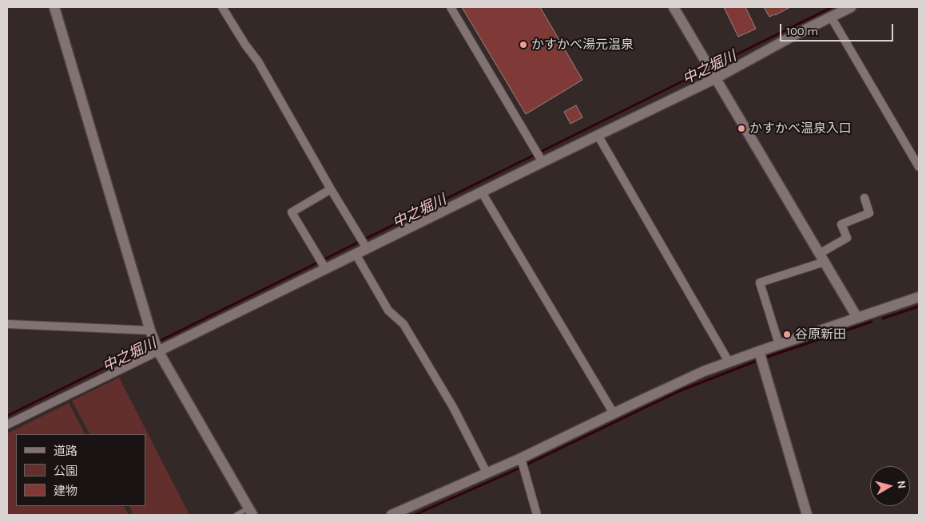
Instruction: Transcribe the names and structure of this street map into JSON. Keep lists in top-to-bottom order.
{
  "water": ["中之堀川"],
  "places": ["かすかべ湯元温泉", "かすかべ温泉入口", "谷原新田"],
  "legend": ["道路", "公園", "建物"],
  "scale_bar": "100 m",
  "north": "right"
}
